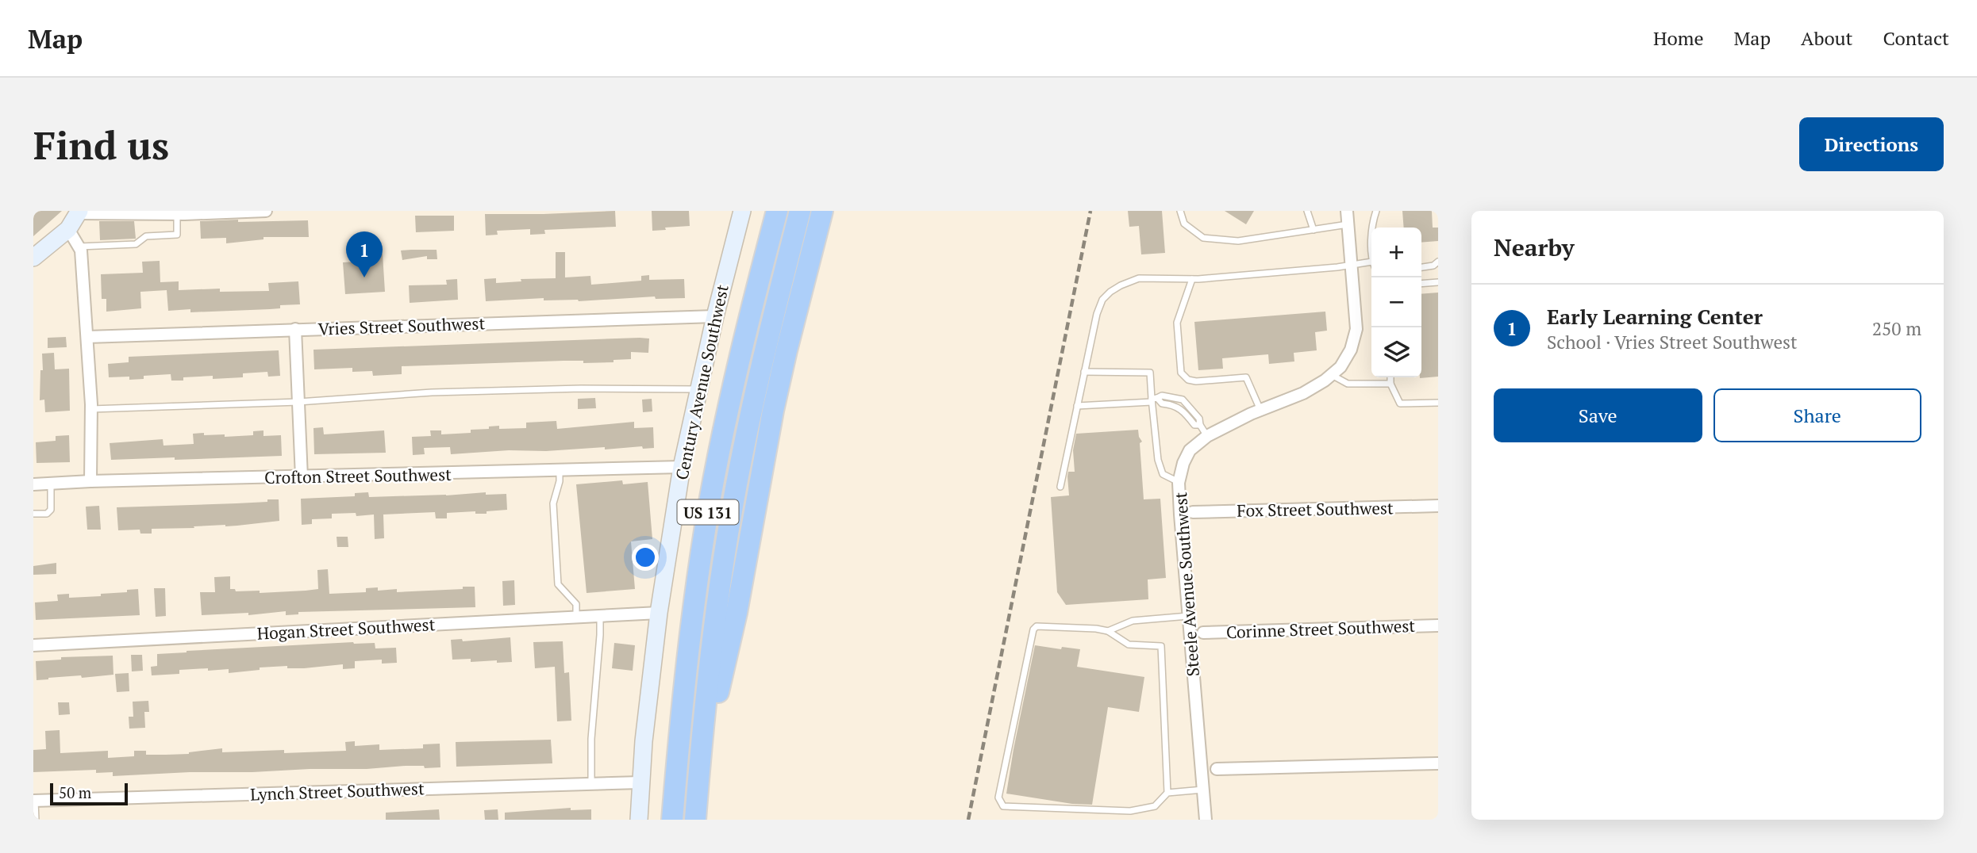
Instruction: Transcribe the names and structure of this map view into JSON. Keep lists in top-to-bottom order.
{
  "streets": {
    "highway": ["US 131"],
    "street": [
      "Vries Street Southwest",
      "Century Avenue Southwest",
      "Crofton Street Southwest",
      "Fox Street Southwest",
      "Steele Avenue Southwest",
      "Hogan Street Southwest",
      "Corinne Street Southwest",
      "Lynch Street Southwest"
    ]
  },
  "crossings": [
    ["Vries Street Southwest", "Century Avenue Southwest"],
    ["Century Avenue Southwest", "Crofton Street Southwest"],
    ["Century Avenue Southwest", "Hogan Street Southwest"],
    ["Century Avenue Southwest", "Lynch Street Southwest"]
  ],
  "scale_bar": "50 m",
  "page": {
    "header": "Map",
    "nav": [
      "Home",
      "Map",
      "About",
      "Contact"
    ],
    "buttons": [
      "Directions",
      ["Save", "Share"]
    ],
    "title": "Find us",
    "heading": "Nearby",
    "map_buttons": ["+", "−"],
    "pins": "1",
    "list": [
      {
        "mark": "1",
        "name": "Early Learning Center",
        "note": "School · Vries Street Southwest",
        "value": "250 m"
      }
    ],
    "scale": "50 m"
  }
}
